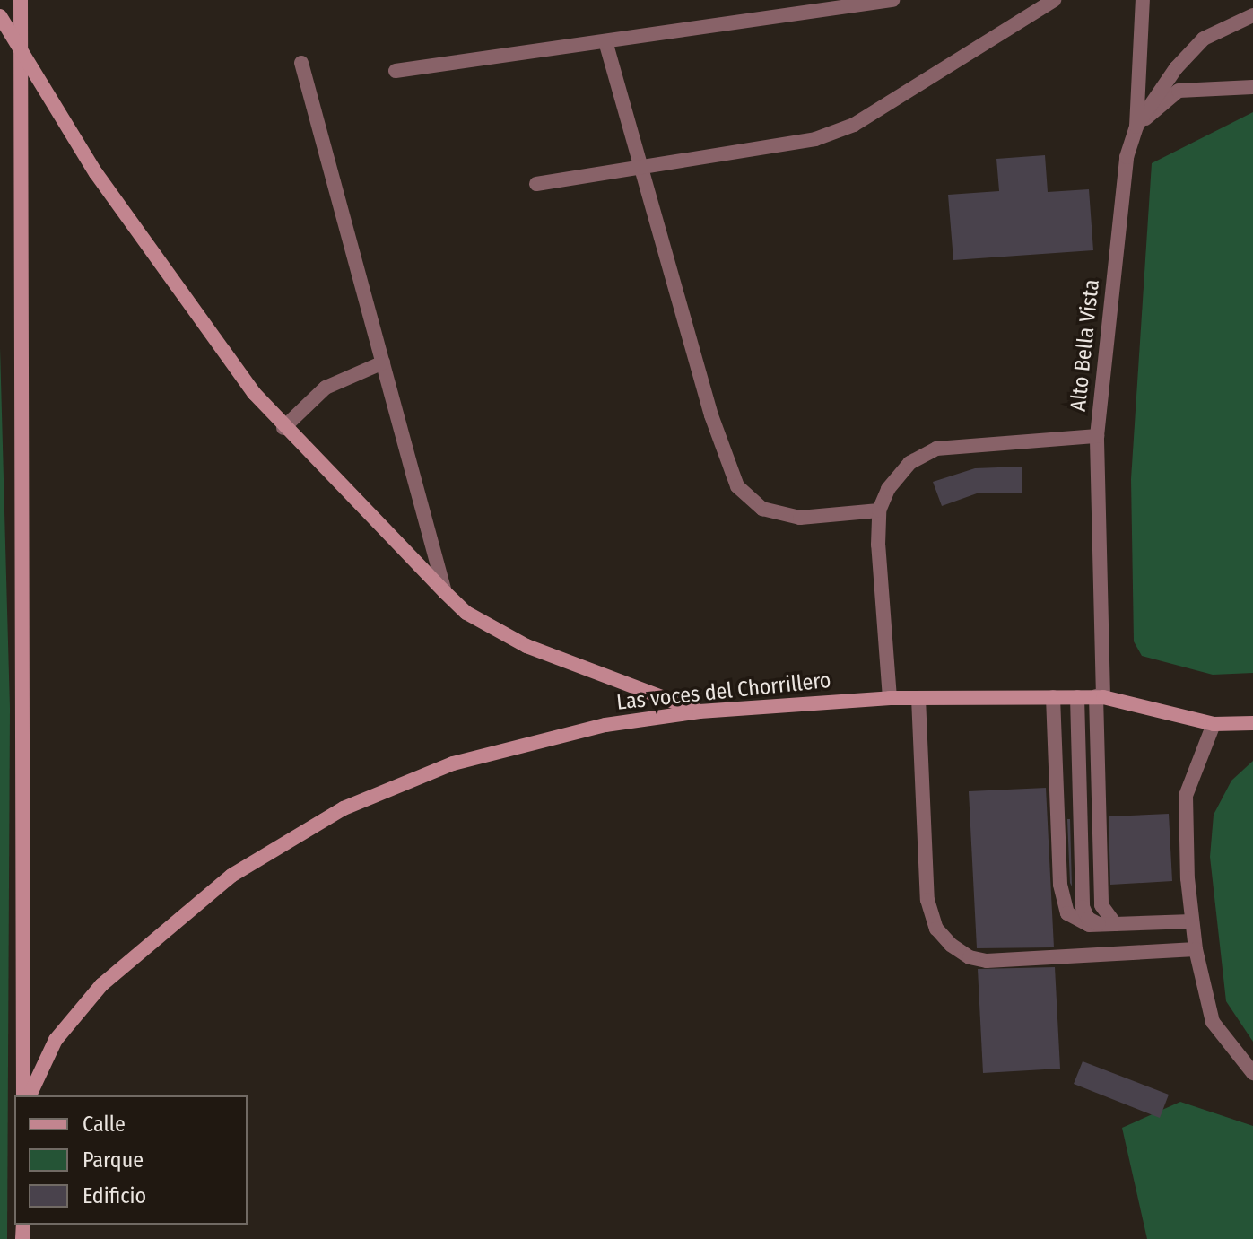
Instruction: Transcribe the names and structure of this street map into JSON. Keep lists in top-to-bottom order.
{
  "streets": {
    "street": ["Alto Bella Vista", "Las voces del Chorrillero"]
  },
  "crossings": [
    ["Alto Bella Vista", "Las voces del Chorrillero"]
  ],
  "legend": ["Calle", "Parque", "Edificio"]
}
